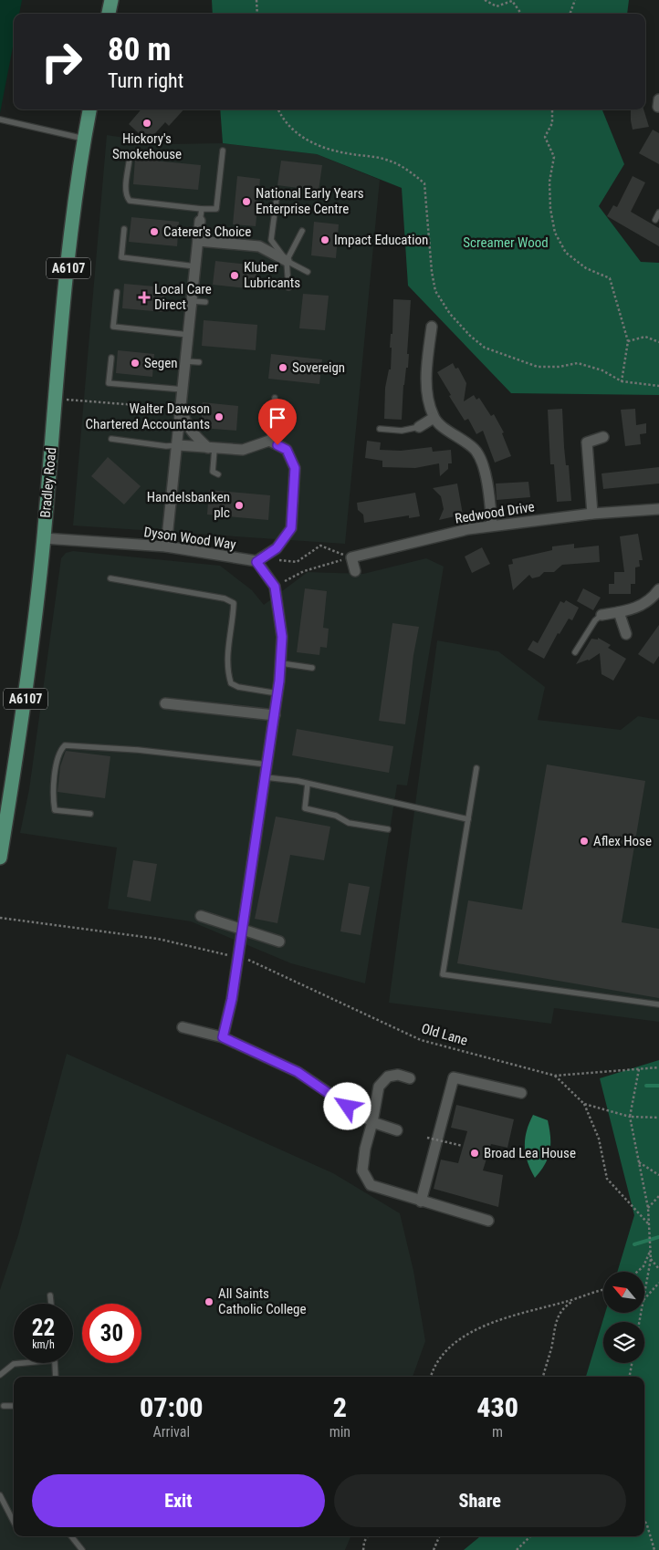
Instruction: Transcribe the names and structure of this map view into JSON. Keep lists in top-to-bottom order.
{
  "streets": {
    "main road": ["A6107", "Bradley Road"],
    "street": ["Redwood Drive", "Dyson Wood Way"],
    "path": ["Old Lane"]
  },
  "crossings": [
    ["Bradley Road", "Dyson Wood Way"]
  ],
  "parks": ["Screamer Wood"],
  "places": {
    "other": [
      "Hickory's Smokehouse",
      "National Early Years Enterprise Centre",
      "Caterer's Choice",
      "Impact Education",
      "Kluber Lubricants",
      "Segen",
      "Sovereign",
      "Walter Dawson Chartered Accountants",
      "Handelsbanken plc",
      "Aflex Hose",
      "Broad Lea House",
      "All Saints Catholic College"
    ],
    "health": ["Local Care Direct"]
  },
  "north": "top left",
  "page": {
    "turn": ["80 m", "Turn right"],
    "speed": "22 km/h",
    "limit": "30",
    "eta": [
      "07:00",
      "Arrival",
      "2",
      "min",
      "430",
      "m"
    ],
    "buttons": ["Exit", "Share"]
  }
}
